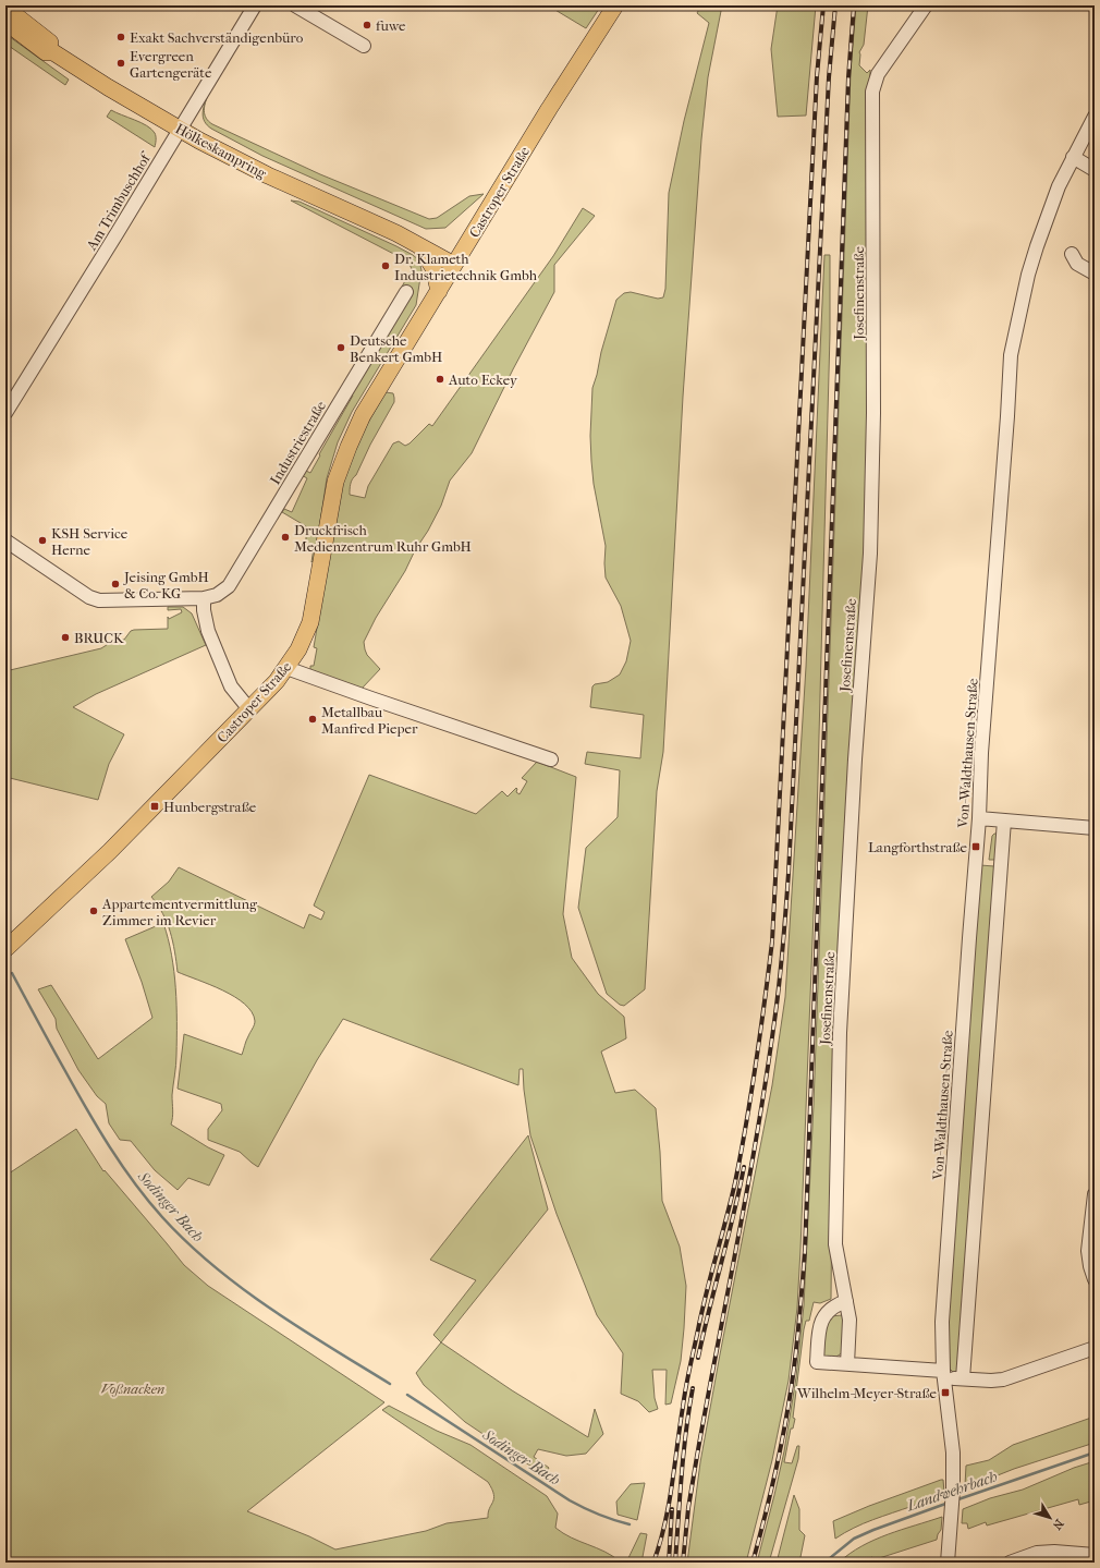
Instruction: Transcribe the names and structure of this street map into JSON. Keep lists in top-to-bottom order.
{
  "streets": {
    "main road": ["Hölkeskampring", "Castroper Straße"],
    "street": [
      "Am Trimbuschhof",
      "Josefinenstraße",
      "Industriestraße",
      "Von-Waldthausen-Straße"
    ]
  },
  "crossings": [
    ["Hölkeskampring", "Castroper Straße"],
    ["Hölkeskampring", "Am Trimbuschhof"]
  ],
  "water": ["Sodinger Bach", "Landwehrbach"],
  "parks": ["Voßnacken"],
  "places": {
    "other": [
      "fuwe",
      "Exakt Sachverständigenbüro",
      "Evergreen Gartengeräte",
      "Dr. Klameth Industrietechnik Gmbh",
      "Deutsche Benkert GmbH",
      "Auto Eckey",
      "Druckfrisch Medienzentrum Ruhr GmbH",
      "KSH Service Herne",
      "Jeising GmbH & Co. KG",
      "BRUCK",
      "Metallbau Manfred Pieper",
      "Appartementvermittlung Zimmer im Revier"
    ],
    "transit": ["Hunbergstraße", "Langforthstraße", "Wilhelm-Meyer-Straße"]
  },
  "north": "bottom right"
}
